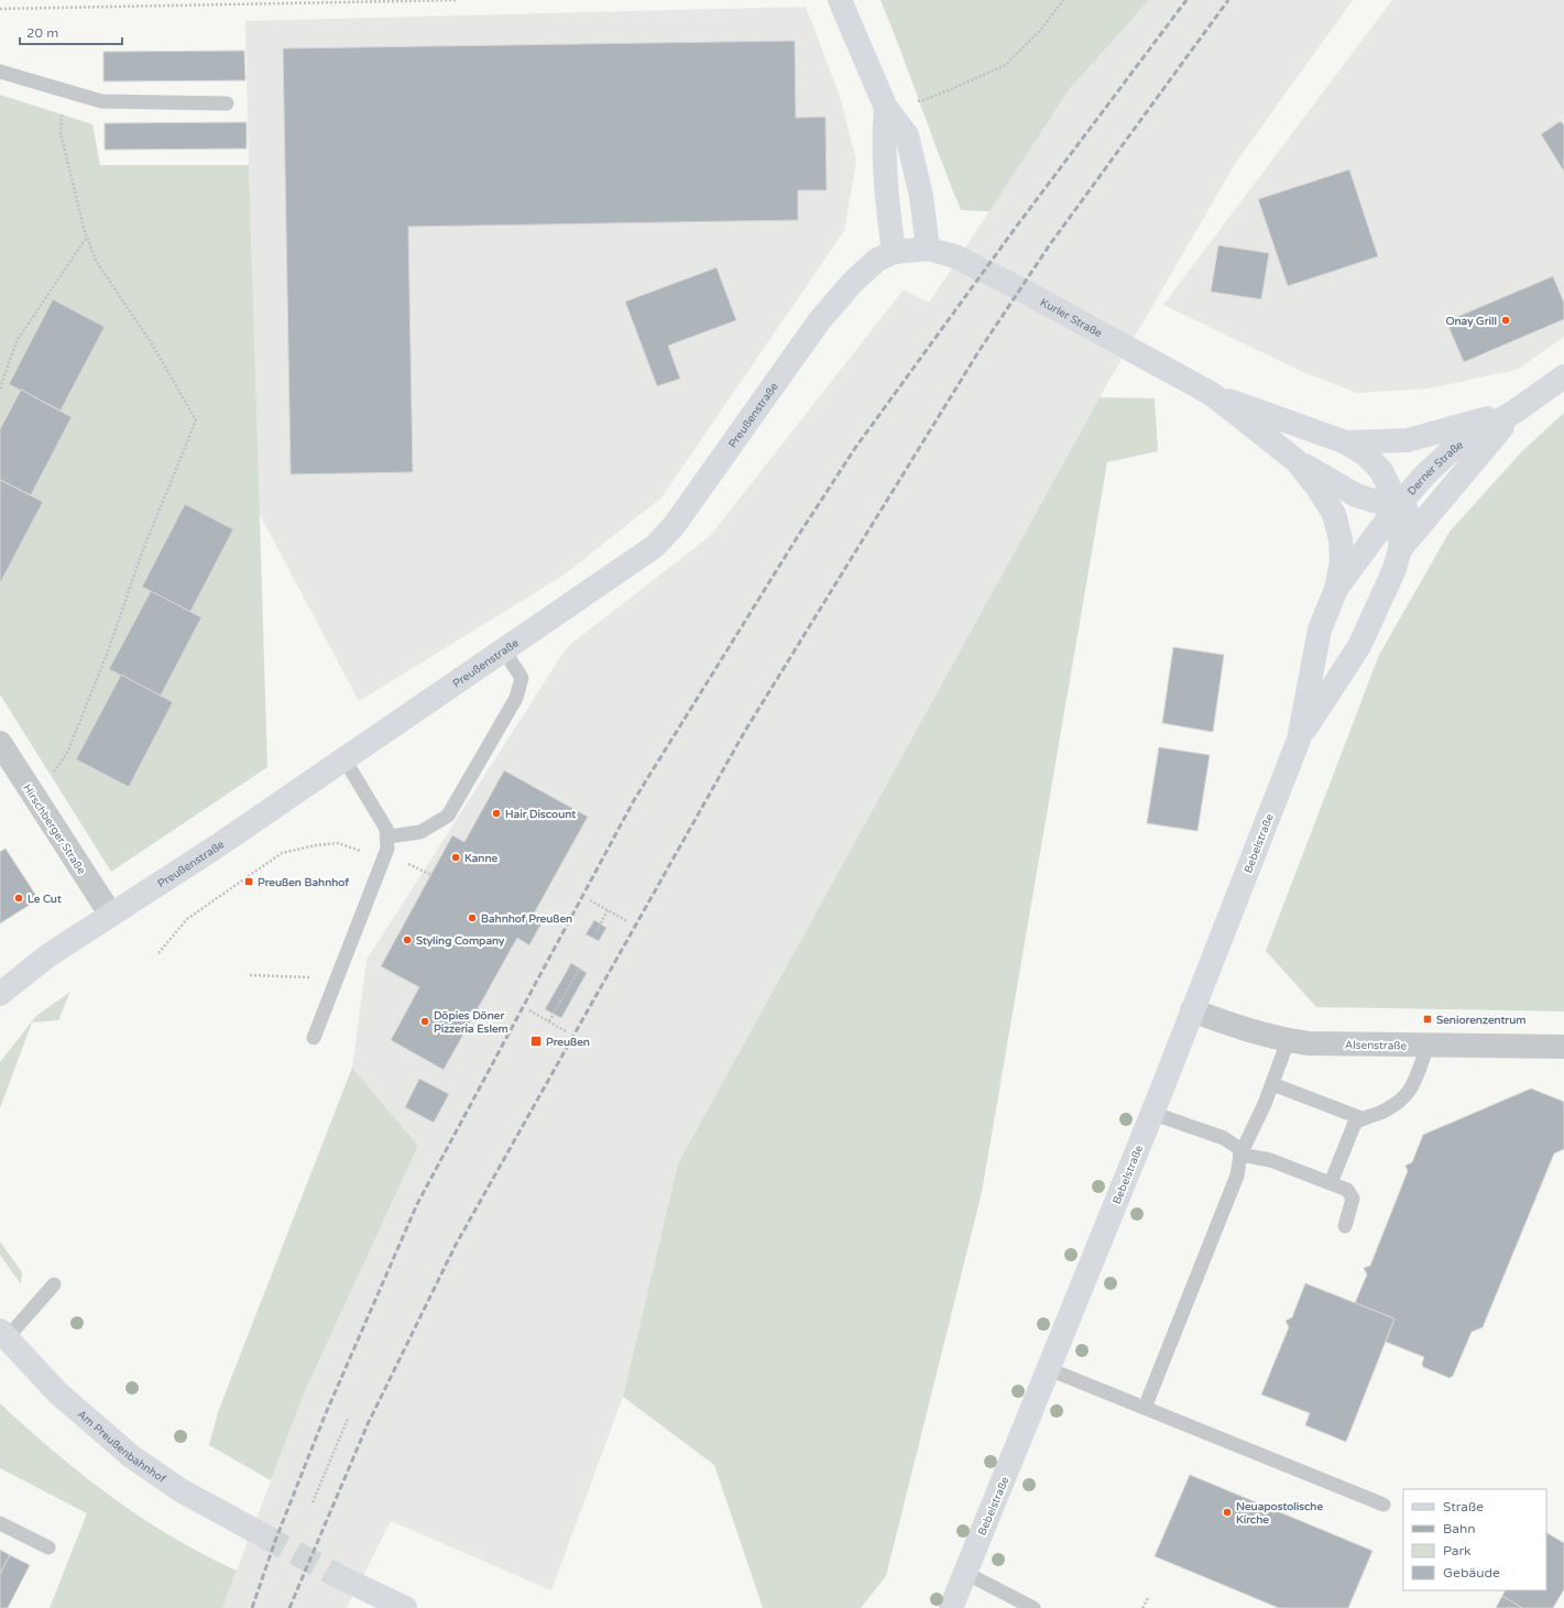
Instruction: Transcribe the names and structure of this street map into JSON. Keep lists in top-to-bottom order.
{
  "streets": {
    "main road": [
      "Kurler Straße",
      "Preußenstraße",
      "Derner Straße",
      "Bebelstraße",
      "Am Preußenbahnhof"
    ],
    "street": ["Hirschberger Straße", "Alsenstraße"]
  },
  "crossings": [
    ["Kurler Straße", "Preußenstraße"],
    ["Kurler Straße", "Derner Straße"],
    ["Kurler Straße", "Bebelstraße"],
    ["Preußenstraße", "Hirschberger Straße"],
    ["Derner Straße", "Bebelstraße"],
    ["Bebelstraße", "Alsenstraße"]
  ],
  "places": {
    "other": [
      "Onay Grill",
      "Hair Discount",
      "Kanne",
      "Le Cut",
      "Bahnhof Preußen",
      "Styling Company",
      "Döpies Döner Pizzeria Eslem",
      "Neuapostolische Kirche"
    ],
    "transit": ["Preußen Bahnhof", "Seniorenzentrum", "Preußen"]
  },
  "legend": [
    "Straße",
    "Bahn",
    "Park",
    "Gebäude"
  ],
  "scale_bar": "20 m"
}
